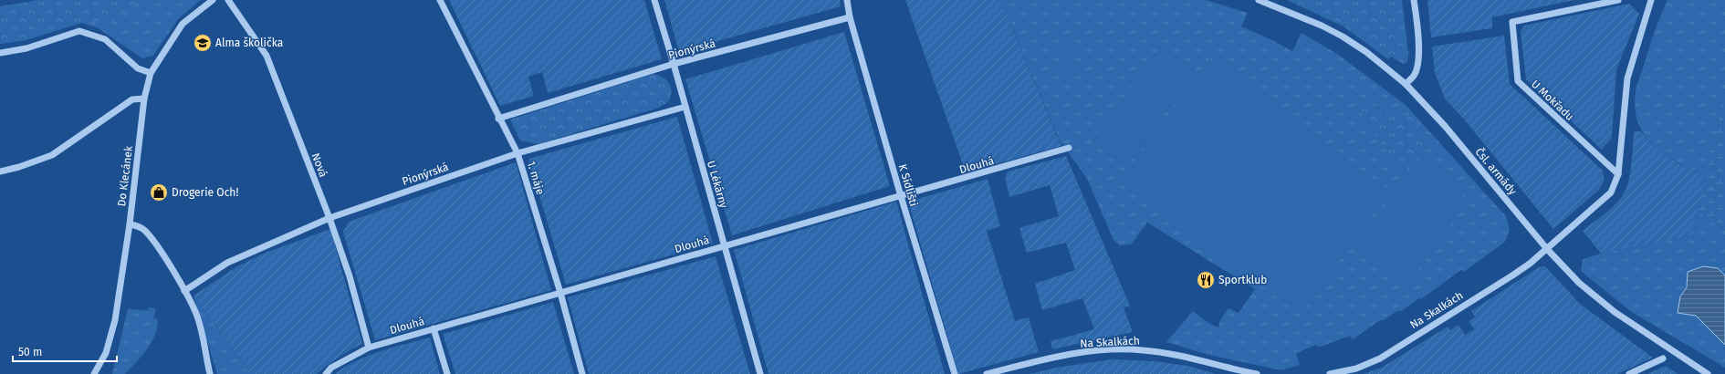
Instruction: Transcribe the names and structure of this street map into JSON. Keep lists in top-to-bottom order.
{
  "streets": {
    "street": [
      "Pionýrská",
      "U Mokřadu",
      "Nová",
      "Dlouhá",
      "Čsl. armády",
      "Do Klecánek",
      "1. máje",
      "U Lékárny",
      "K Sídlišti",
      "Na Skalkách"
    ]
  },
  "crossings": [
    ["Pionýrská", "Nová"],
    ["Pionýrská", "1. máje"],
    ["Pionýrská", "U Lékárny"],
    ["Pionýrská", "K Sídlišti"],
    ["Nová", "Dlouhá"],
    ["Dlouhá", "1. máje"],
    ["Dlouhá", "U Lékárny"],
    ["Dlouhá", "K Sídlišti"],
    ["Čsl. armády", "Na Skalkách"]
  ],
  "places": {
    "school or university": ["Alma školička"],
    "shop": ["Drogerie Och!"],
    "restaurant": ["Sportklub"]
  },
  "scale_bar": "50 m"
}
